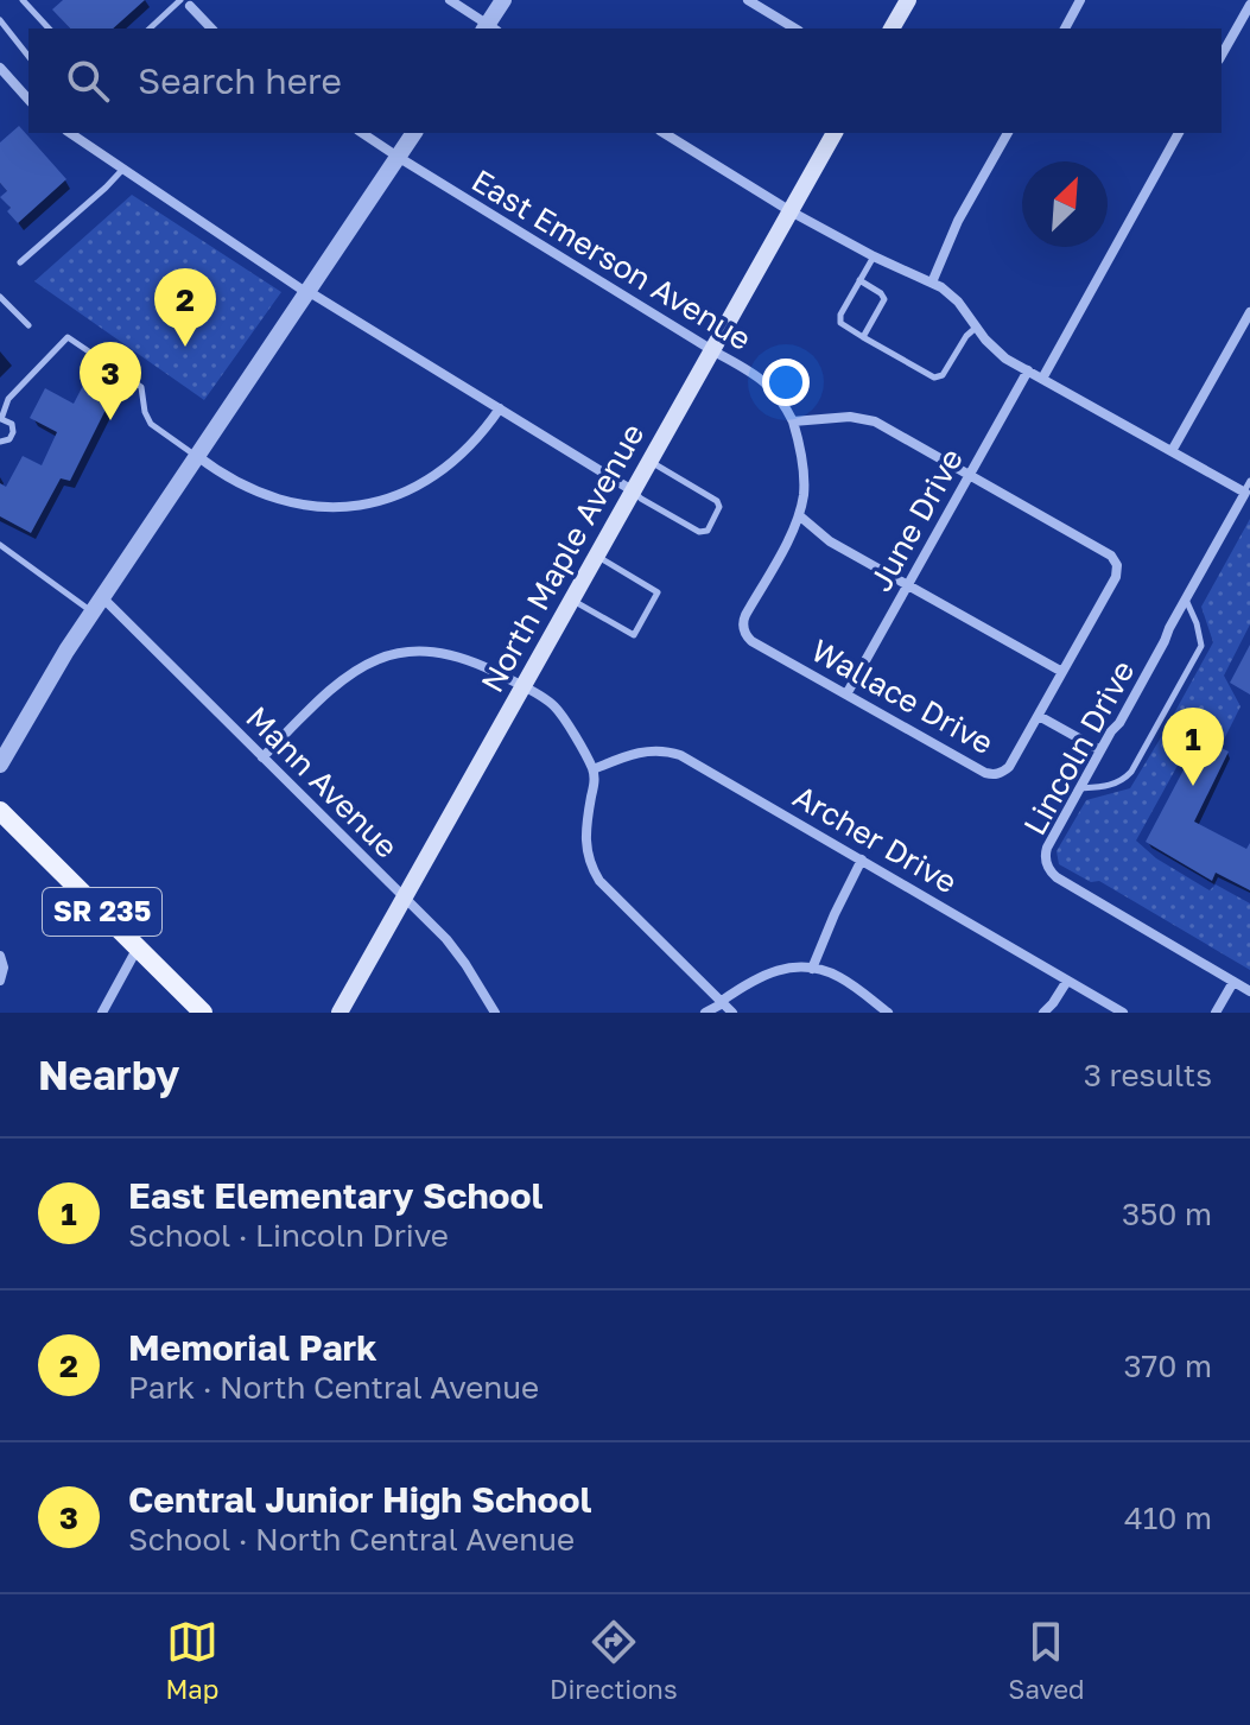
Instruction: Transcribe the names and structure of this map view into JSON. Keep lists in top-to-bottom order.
{
  "streets": {
    "main road": ["North Maple Avenue", "SR 235"],
    "street": [
      "East Emerson Avenue",
      "June Drive",
      "Wallace Drive",
      "Lincoln Drive",
      "Mann Avenue",
      "Archer Drive"
    ]
  },
  "crossings": [
    ["East Emerson Avenue", "North Maple Avenue"],
    ["East Emerson Avenue", "Wallace Drive"],
    ["June Drive", "Wallace Drive"],
    ["North Maple Avenue", "Mann Avenue"]
  ],
  "north": "top right",
  "page": {
    "search": "Search here",
    "pins": ["2", "3", "1"],
    "heading": ["Nearby", "3 results"],
    "list": [
      {
        "mark": "1",
        "name": "East Elementary School",
        "note": "School · Lincoln Drive",
        "value": "350 m"
      },
      {
        "mark": "2",
        "name": "Memorial Park",
        "note": "Park · North Central Avenue",
        "value": "370 m"
      },
      {
        "mark": "3",
        "name": "Central Junior High School",
        "note": "School · North Central Avenue",
        "value": "410 m"
      }
    ],
    "nav": ["Map", "Directions", "Saved"]
  }
}
